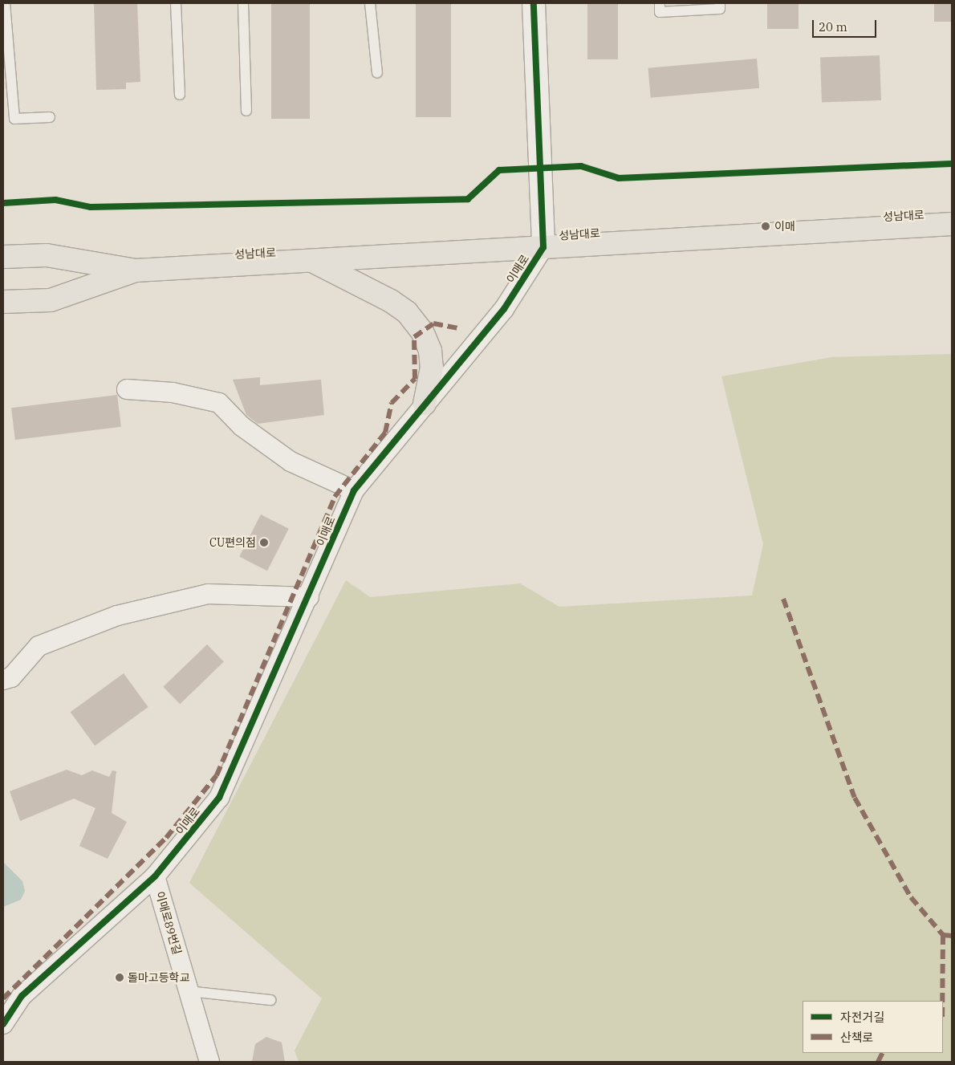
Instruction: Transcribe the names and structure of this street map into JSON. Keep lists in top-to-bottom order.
{
  "streets": {
    "main road": ["성남대로"],
    "street": ["이매로", "이매로89번길"]
  },
  "crossings": [
    ["성남대로", "이매로"],
    ["이매로", "이매로89번길"]
  ],
  "places": ["이매", "CU편의점", "돌마고등학교"],
  "legend": ["자전거길", "산책로"],
  "scale_bar": "20 m"
}
